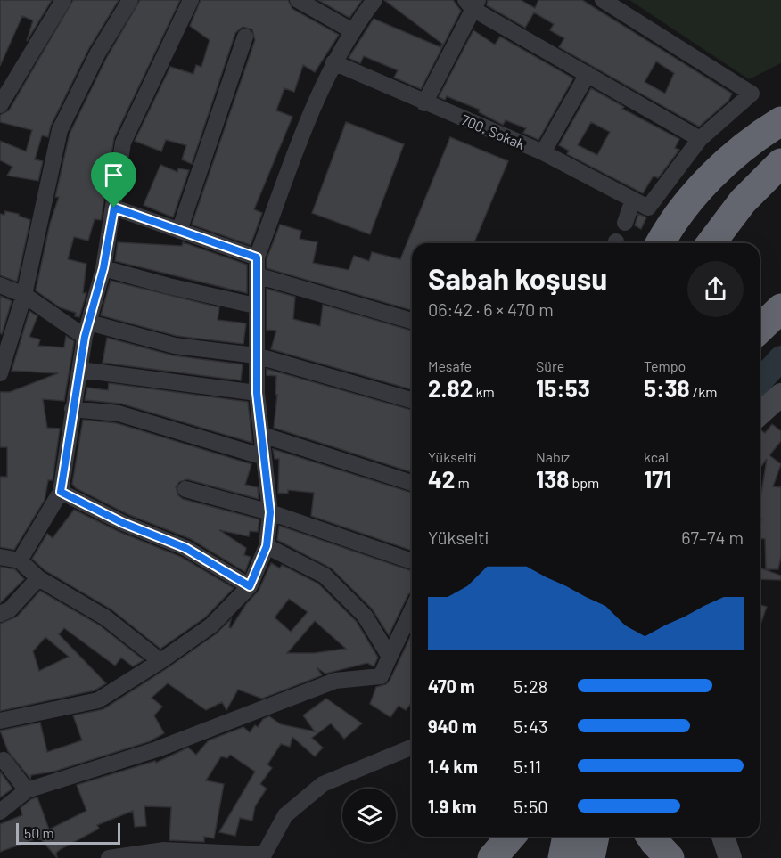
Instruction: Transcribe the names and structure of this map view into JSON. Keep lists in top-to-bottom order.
{
  "streets": {
    "street": ["700. Sokak"]
  },
  "scale_bar": "50 m",
  "page": {
    "heading": ["Sabah koşusu", "06:42 · 6 × 470 m"],
    "stats": [
      ["Mesafe", "2.82 km"],
      ["Süre", "15:53"],
      ["Tempo", "5:38 /km"],
      ["Yükselti", "42 m"],
      ["Nabız", "138 bpm"],
      ["kcal", "171"]
    ],
    "chart": ["Yükselti", "67–74 m"],
    "list": [
      {
        "name": "470 m",
        "note": "5:28"
      },
      {
        "name": "940 m",
        "note": "5:43"
      },
      {
        "name": "1.4 km",
        "note": "5:11"
      },
      {
        "name": "1.9 km",
        "note": "5:50"
      }
    ],
    "scale": "50 m"
  }
}
